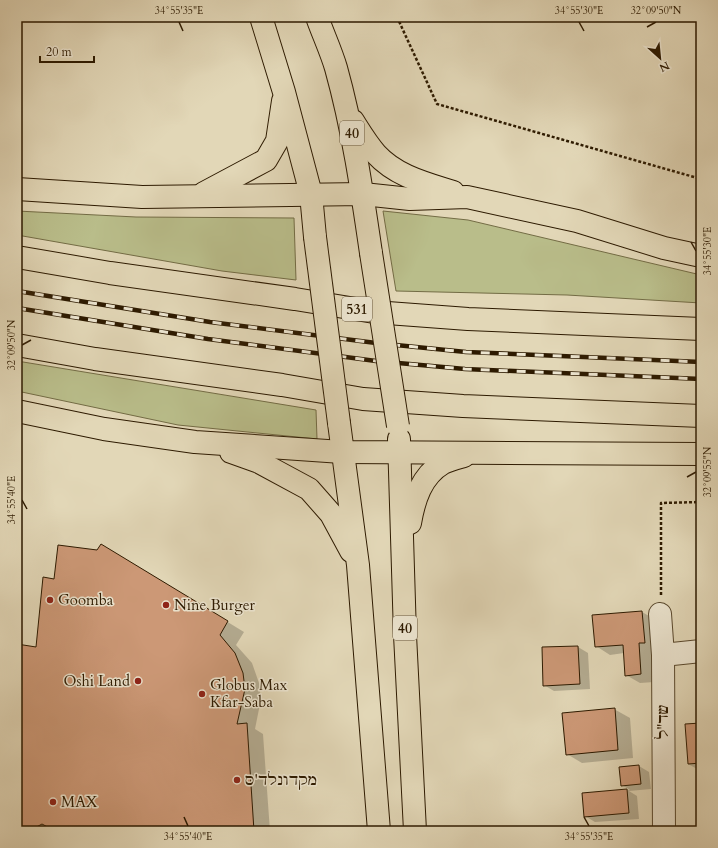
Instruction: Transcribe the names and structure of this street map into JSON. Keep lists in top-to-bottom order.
{
  "streets": {
    "highway": ["40", "531"],
    "street": ["שד\"ל"]
  },
  "places": [
    "Goomba",
    "Nine Burger",
    "Oshi Land",
    "Globus Max Kfar-Saba",
    "מקדונלד'ס",
    "MAX"
  ],
  "scale_bar": "20 m",
  "north": "bottom right",
  "coordinates": [
    "34°55'35\"E",
    "34°55'30\"E",
    "32°09'50\"N",
    "32°09'55\"N",
    "34°55'40\"E"
  ]
}
